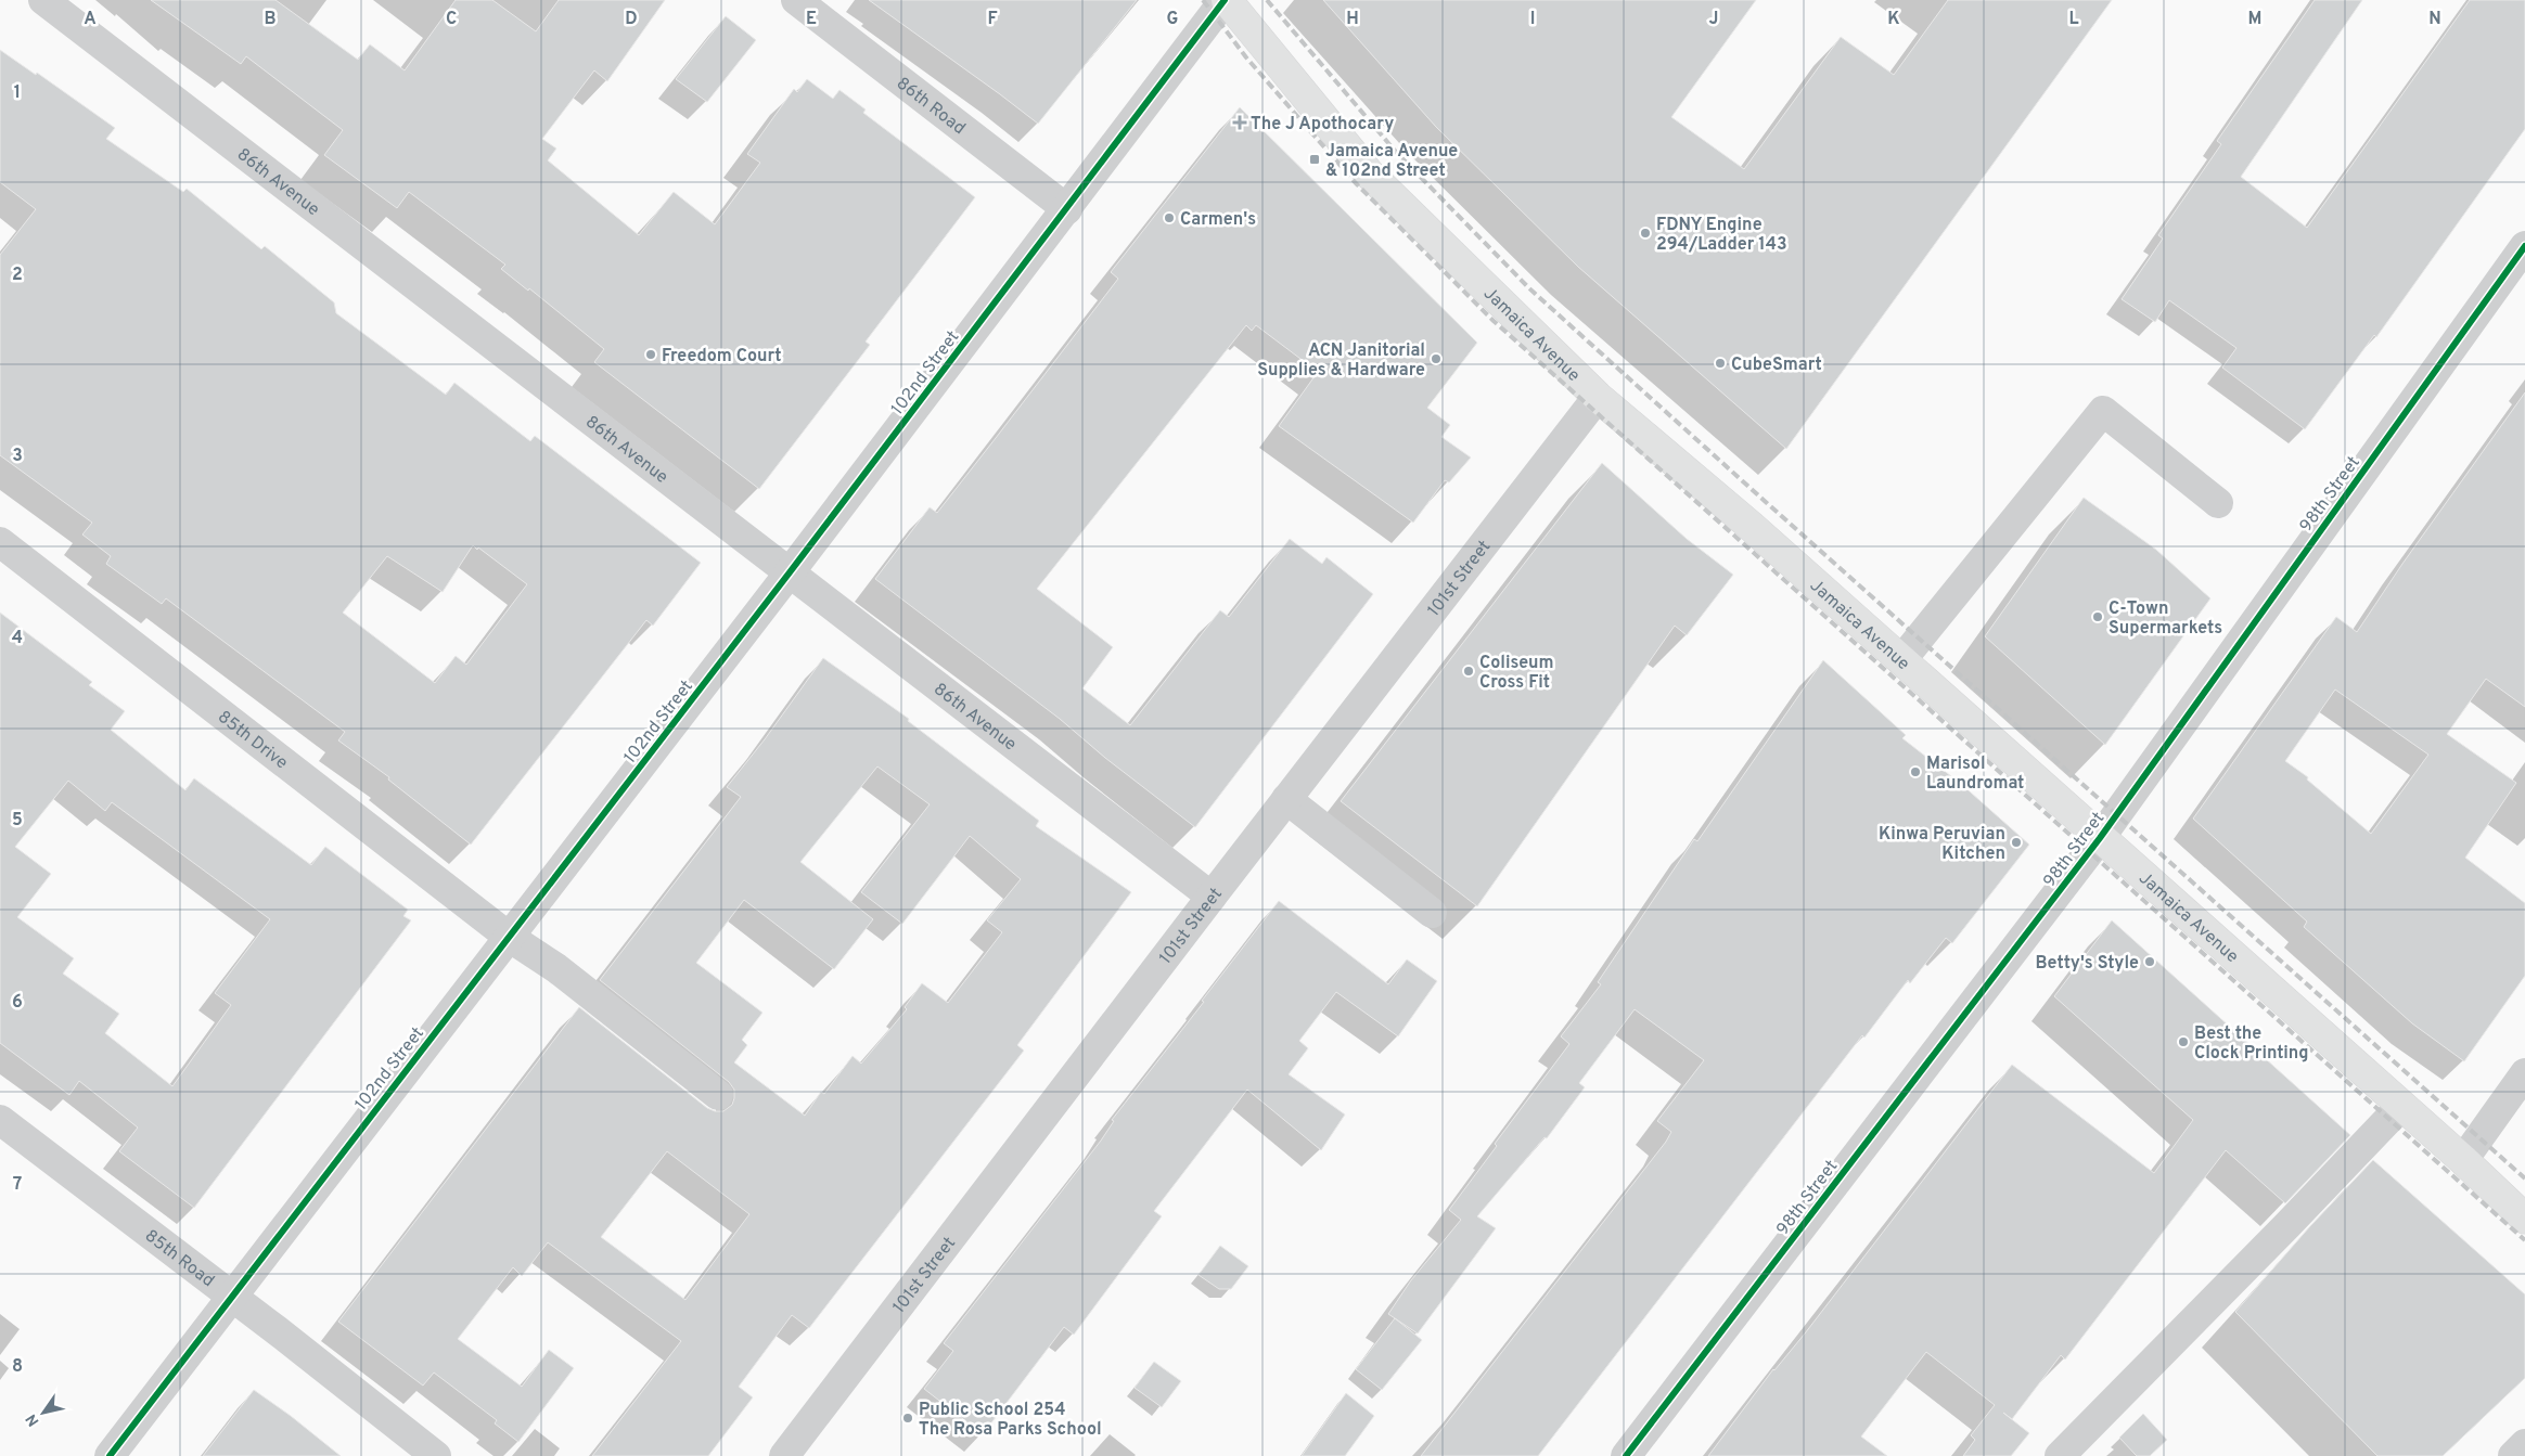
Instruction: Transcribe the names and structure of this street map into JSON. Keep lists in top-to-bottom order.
{
  "streets": {
    "main road": ["Jamaica Avenue"],
    "street": [
      "86th Road",
      "86th Avenue",
      "102nd Street",
      "98th Street",
      "101st Street",
      "85th Drive",
      "85th Road"
    ]
  },
  "crossings": [
    ["86th Road", "102nd Street"],
    ["86th Avenue", "102nd Street"],
    ["86th Avenue", "101st Street"],
    ["Jamaica Avenue", "102nd Street"],
    ["Jamaica Avenue", "98th Street"],
    ["Jamaica Avenue", "101st Street"],
    ["102nd Street", "85th Drive"],
    ["102nd Street", "85th Road"]
  ],
  "places": {
    "health": ["The J Apothocary"],
    "transit": ["Jamaica Avenue & 102nd Street"],
    "other": [
      "Carmen's",
      "FDNY Engine 294/Ladder 143",
      "Freedom Court",
      "ACN Janitorial Supplies & Hardware",
      "CubeSmart",
      "C‑Town Supermarkets",
      "Coliseum Cross Fit",
      "Marisol Laundromat",
      "Kinwa Peruvian Kitchen",
      "Betty's Style",
      "Best the Clock Printing",
      "Public School 254 The Rosa Parks School"
    ]
  },
  "north": "bottom left",
  "grid": {
    "columns": [
      "A",
      "B",
      "C",
      "D",
      "E",
      "F",
      "G",
      "H",
      "I",
      "J",
      "K",
      "L",
      "M",
      "N"
    ],
    "rows": [
      "1",
      "2",
      "3",
      "4",
      "5",
      "6",
      "7",
      "8"
    ]
  }
}
